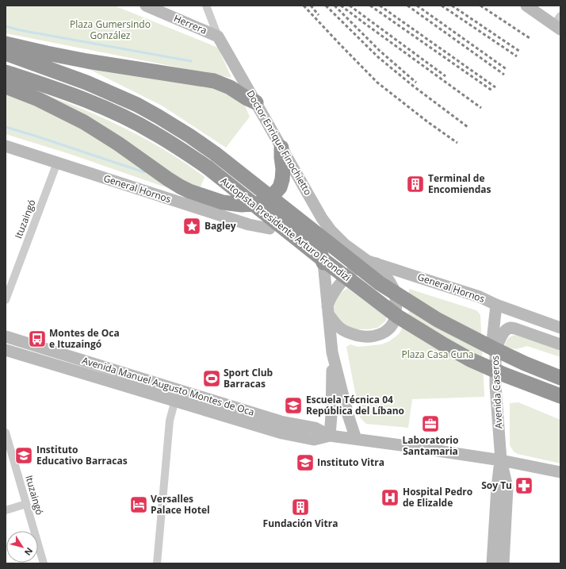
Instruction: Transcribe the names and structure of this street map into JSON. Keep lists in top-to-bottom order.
{
  "streets": {
    "highway": ["Autopista Presidente Arturo Frondizi"],
    "main road": [
      "Herrera",
      "Doctor Enrique Finochietto",
      "General Hornos",
      "Avenida Manuel Augusto Montes de Oca",
      "Avenida Caseros"
    ],
    "street": ["Ituzaingó"]
  },
  "crossings": [
    ["Herrera", "Doctor Enrique Finochietto"],
    ["Doctor Enrique Finochietto", "General Hornos"],
    ["General Hornos", "Ituzaingó"],
    ["General Hornos", "Avenida Caseros"],
    ["Avenida Manuel Augusto Montes de Oca", "Avenida Caseros"]
  ],
  "parks": ["Plaza Gumersindo González", "Plaza Casa Cuna"],
  "places": {
    "building": ["Terminal de Encomiendas", "Fundación Vitra"],
    "place": ["Bagley"],
    "bus stop": ["Montes de Oca e Ituzaingó"],
    "sports": ["Sport Club Barracas"],
    "school or university": ["Escuela Técnica 04 República del Líbano", "Instituto Educativo Barracas", "Instituto Vitra"],
    "office": ["Laboratorio Santamaria"],
    "pharmacy": ["Soy Tu"],
    "hospital": ["Hospital Pedro de Elizalde"],
    "hotel": ["Versalles Palace Hotel"]
  },
  "north": "bottom right"
}
